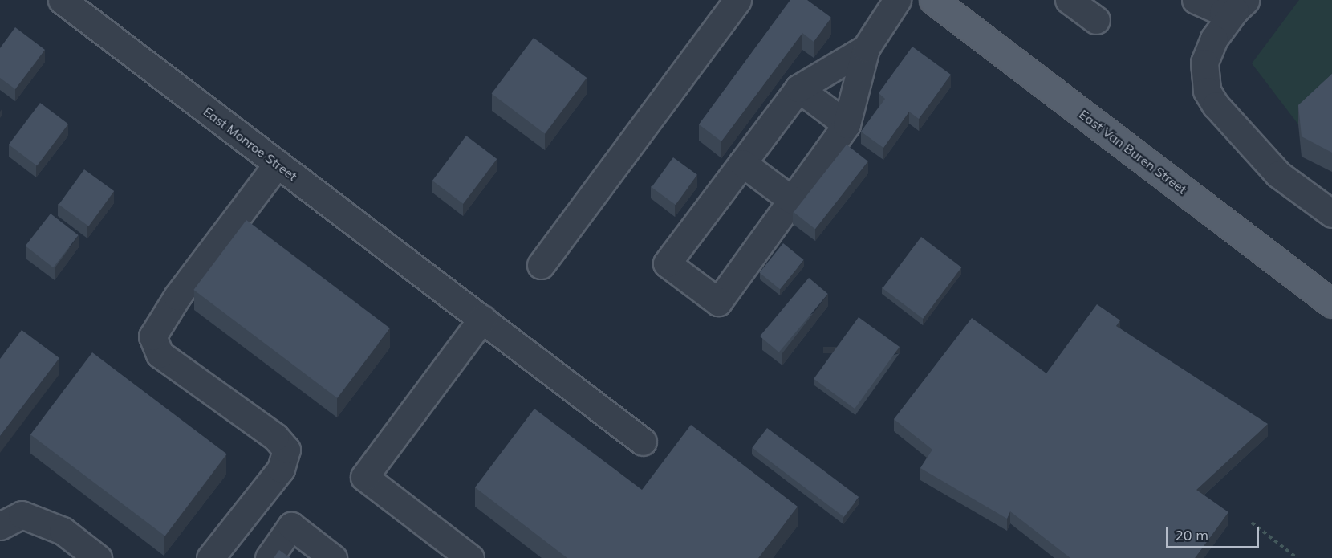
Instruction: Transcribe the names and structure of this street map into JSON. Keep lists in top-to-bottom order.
{
  "streets": {
    "main road": ["East Van Buren Street"],
    "street": ["East Monroe Street"]
  },
  "scale_bar": "20 m"
}
